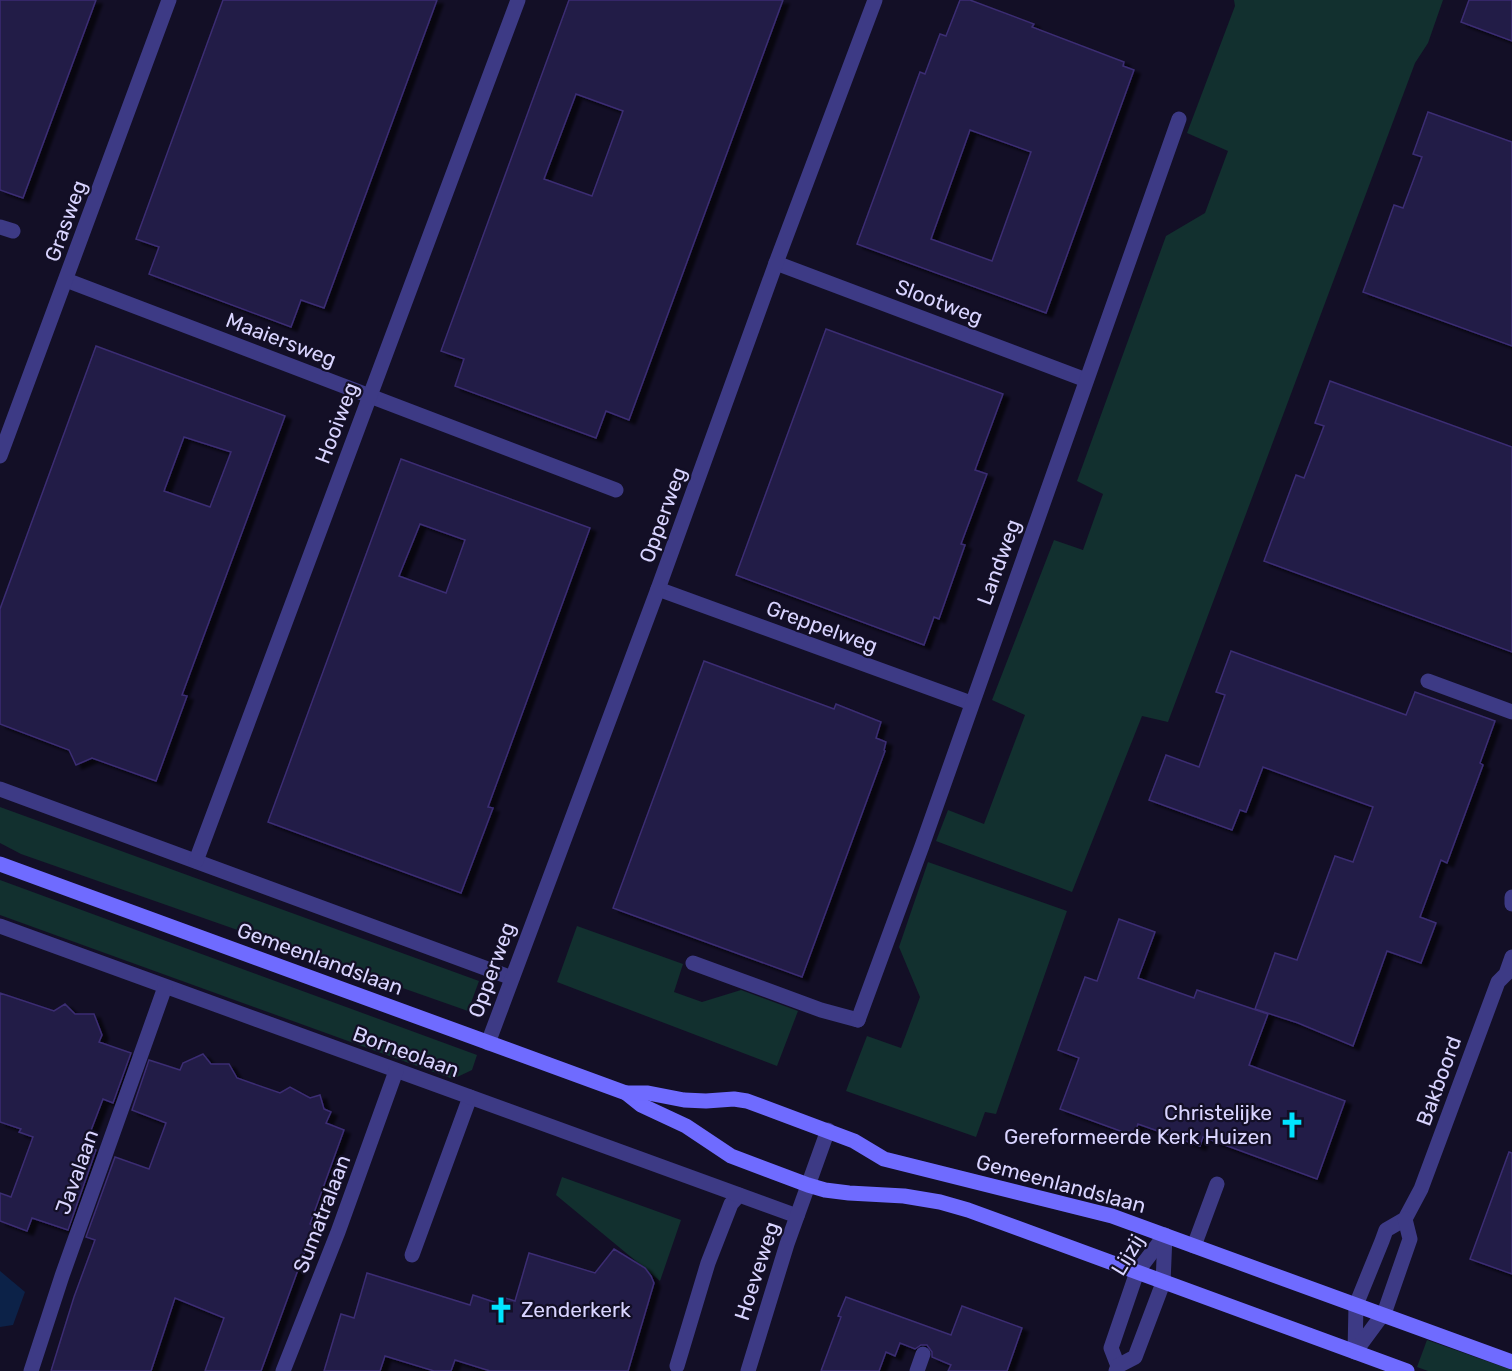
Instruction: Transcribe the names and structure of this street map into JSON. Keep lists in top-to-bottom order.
{
  "streets": {
    "street": [
      "Grasweg",
      "Slootweg",
      "Maaiersweg",
      "Hooiweg",
      "Opperweg",
      "Landweg",
      "Greppelweg",
      "Gemeenlandslaan",
      "Borneolaan",
      "Bakboord",
      "Javalaan",
      "Sumatralaan",
      "Lijzij",
      "Hoeveweg"
    ]
  },
  "crossings": [
    ["Grasweg", "Maaiersweg"],
    ["Slootweg", "Opperweg"],
    ["Slootweg", "Landweg"],
    ["Maaiersweg", "Hooiweg"],
    ["Opperweg", "Greppelweg"],
    ["Opperweg", "Gemeenlandslaan"],
    ["Landweg", "Greppelweg"],
    ["Gemeenlandslaan", "Bakboord"],
    ["Gemeenlandslaan", "Lijzij"],
    ["Gemeenlandslaan", "Hoeveweg"],
    ["Borneolaan", "Javalaan"],
    ["Borneolaan", "Sumatralaan"],
    ["Borneolaan", "Hoeveweg"]
  ],
  "places": {
    "church": ["Christelijke Gereformeerde Kerk Huizen", "Zenderkerk"]
  }
}
